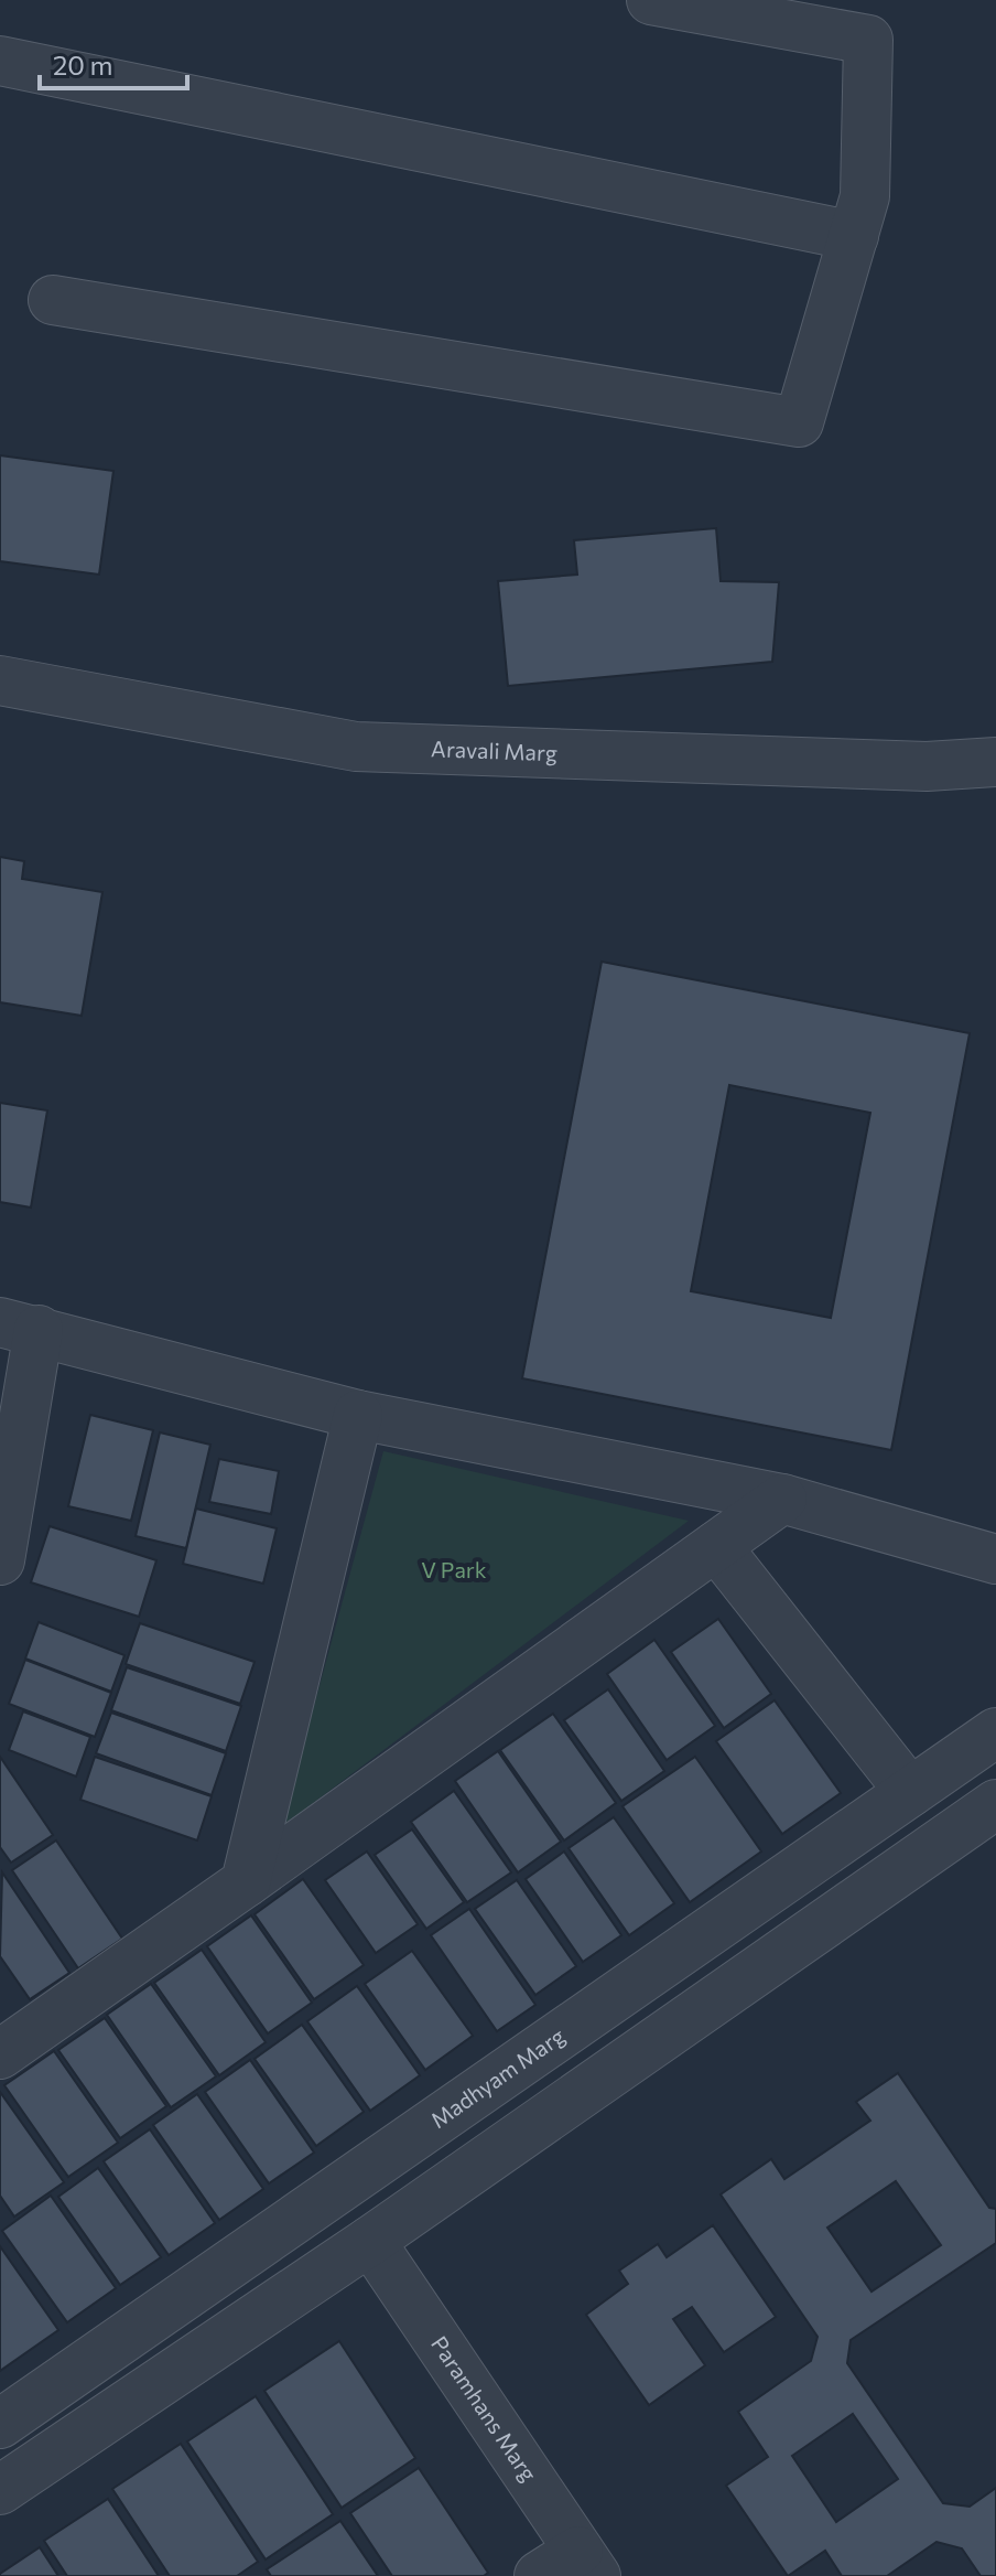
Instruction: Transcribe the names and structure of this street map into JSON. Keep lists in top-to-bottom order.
{
  "streets": {
    "street": ["Aravali Marg", "Madhyam Marg", "Paramhans Marg"]
  },
  "parks": ["V Park"],
  "scale_bar": "20 m"
}
